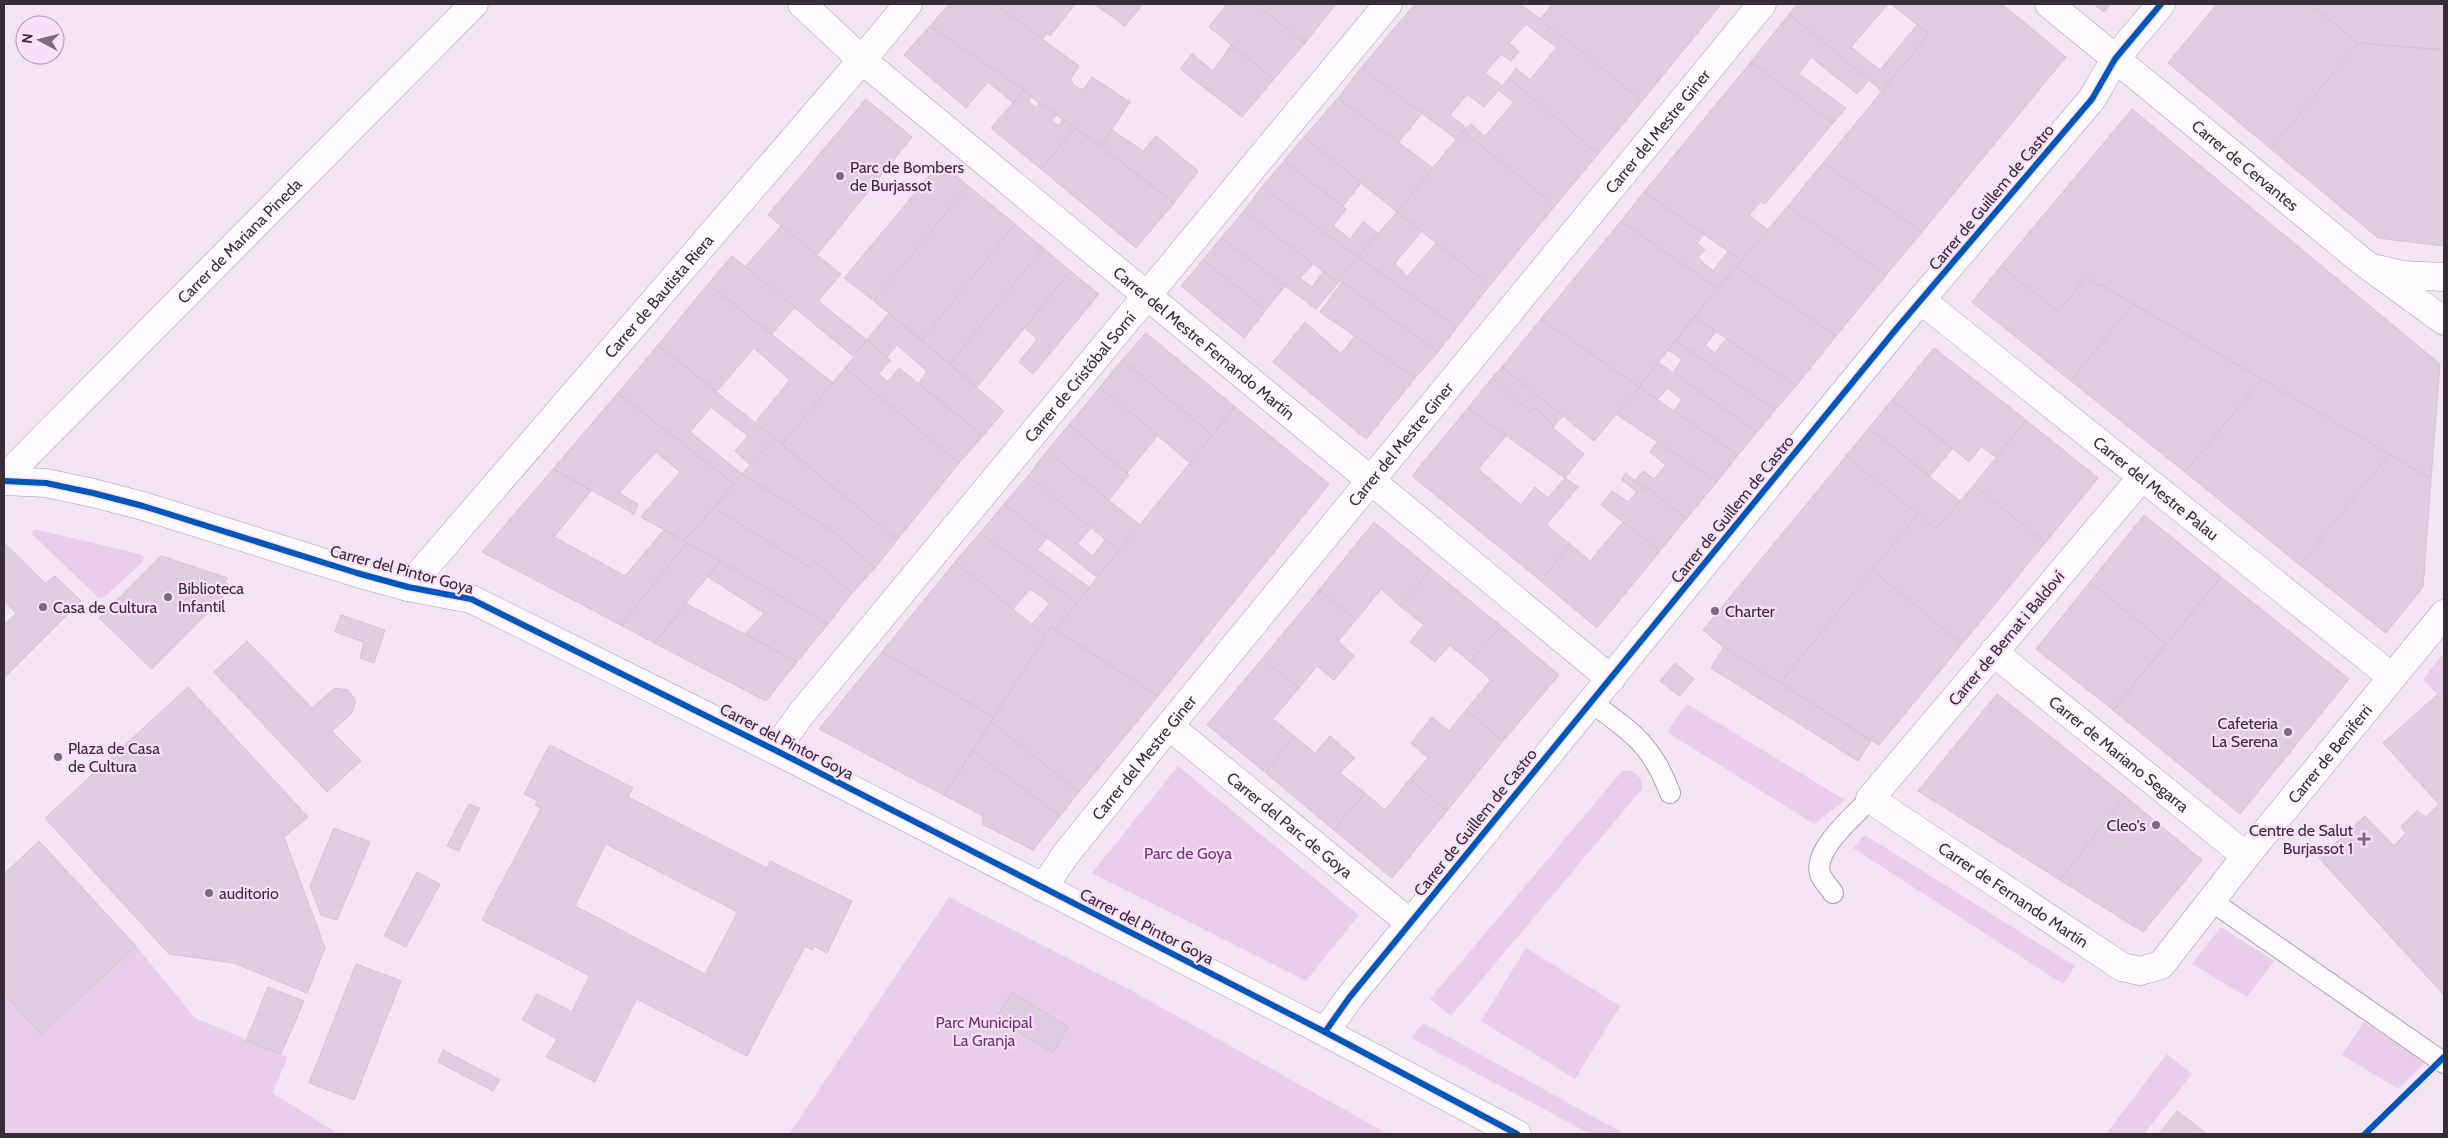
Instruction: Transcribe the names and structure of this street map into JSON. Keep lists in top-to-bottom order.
{
  "streets": {
    "street": [
      "Carrer del Mestre Giner",
      "Carrer de Cervantes",
      "Carrer de Guillem de Castro",
      "Carrer de Mariana Pineda",
      "Carrer de Bautista Riera",
      "Carrer del Mestre Fernando Martín",
      "Carrer de Cristóbal Sorní",
      "Carrer del Mestre Palau",
      "Carrer del Pintor Goya",
      "Carrer de Bernat i Baldoví",
      "Carrer de Mariano Segarra",
      "Carrer de Beniferri",
      "Carrer del Parc de Goya",
      "Carrer de Fernando Martín"
    ]
  },
  "crossings": [
    ["Carrer del Mestre Giner", "Carrer del Mestre Fernando Martín"],
    ["Carrer del Mestre Giner", "Carrer del Pintor Goya"],
    ["Carrer del Mestre Giner", "Carrer del Parc de Goya"],
    ["Carrer de Cervantes", "Carrer de Guillem de Castro"],
    ["Carrer de Guillem de Castro", "Carrer del Mestre Fernando Martín"],
    ["Carrer de Guillem de Castro", "Carrer del Mestre Palau"],
    ["Carrer de Guillem de Castro", "Carrer del Pintor Goya"],
    ["Carrer de Guillem de Castro", "Carrer del Parc de Goya"],
    ["Carrer de Mariana Pineda", "Carrer del Pintor Goya"],
    ["Carrer de Bautista Riera", "Carrer del Mestre Fernando Martín"],
    ["Carrer de Bautista Riera", "Carrer del Pintor Goya"],
    ["Carrer del Mestre Fernando Martín", "Carrer de Cristóbal Sorní"],
    ["Carrer de Cristóbal Sorní", "Carrer del Pintor Goya"],
    ["Carrer del Mestre Palau", "Carrer de Bernat i Baldoví"],
    ["Carrer del Mestre Palau", "Carrer de Beniferri"],
    ["Carrer de Bernat i Baldoví", "Carrer de Mariano Segarra"],
    ["Carrer de Bernat i Baldoví", "Carrer de Fernando Martín"],
    ["Carrer de Mariano Segarra", "Carrer de Beniferri"],
    ["Carrer de Beniferri", "Carrer de Fernando Martín"]
  ],
  "parks": ["Parc de Goya", "Parc Municipal La Granja"],
  "places": {
    "other": [
      "Parc de Bombers de Burjassot",
      "Biblioteca Infantil",
      "Casa de Cultura",
      "Charter",
      "Cafeteria La Serena",
      "Plaza de Casa de Cultura",
      "Cleo's",
      "auditorio"
    ],
    "health": ["Centre de Salut Burjassot 1"]
  },
  "north": "left"
}
